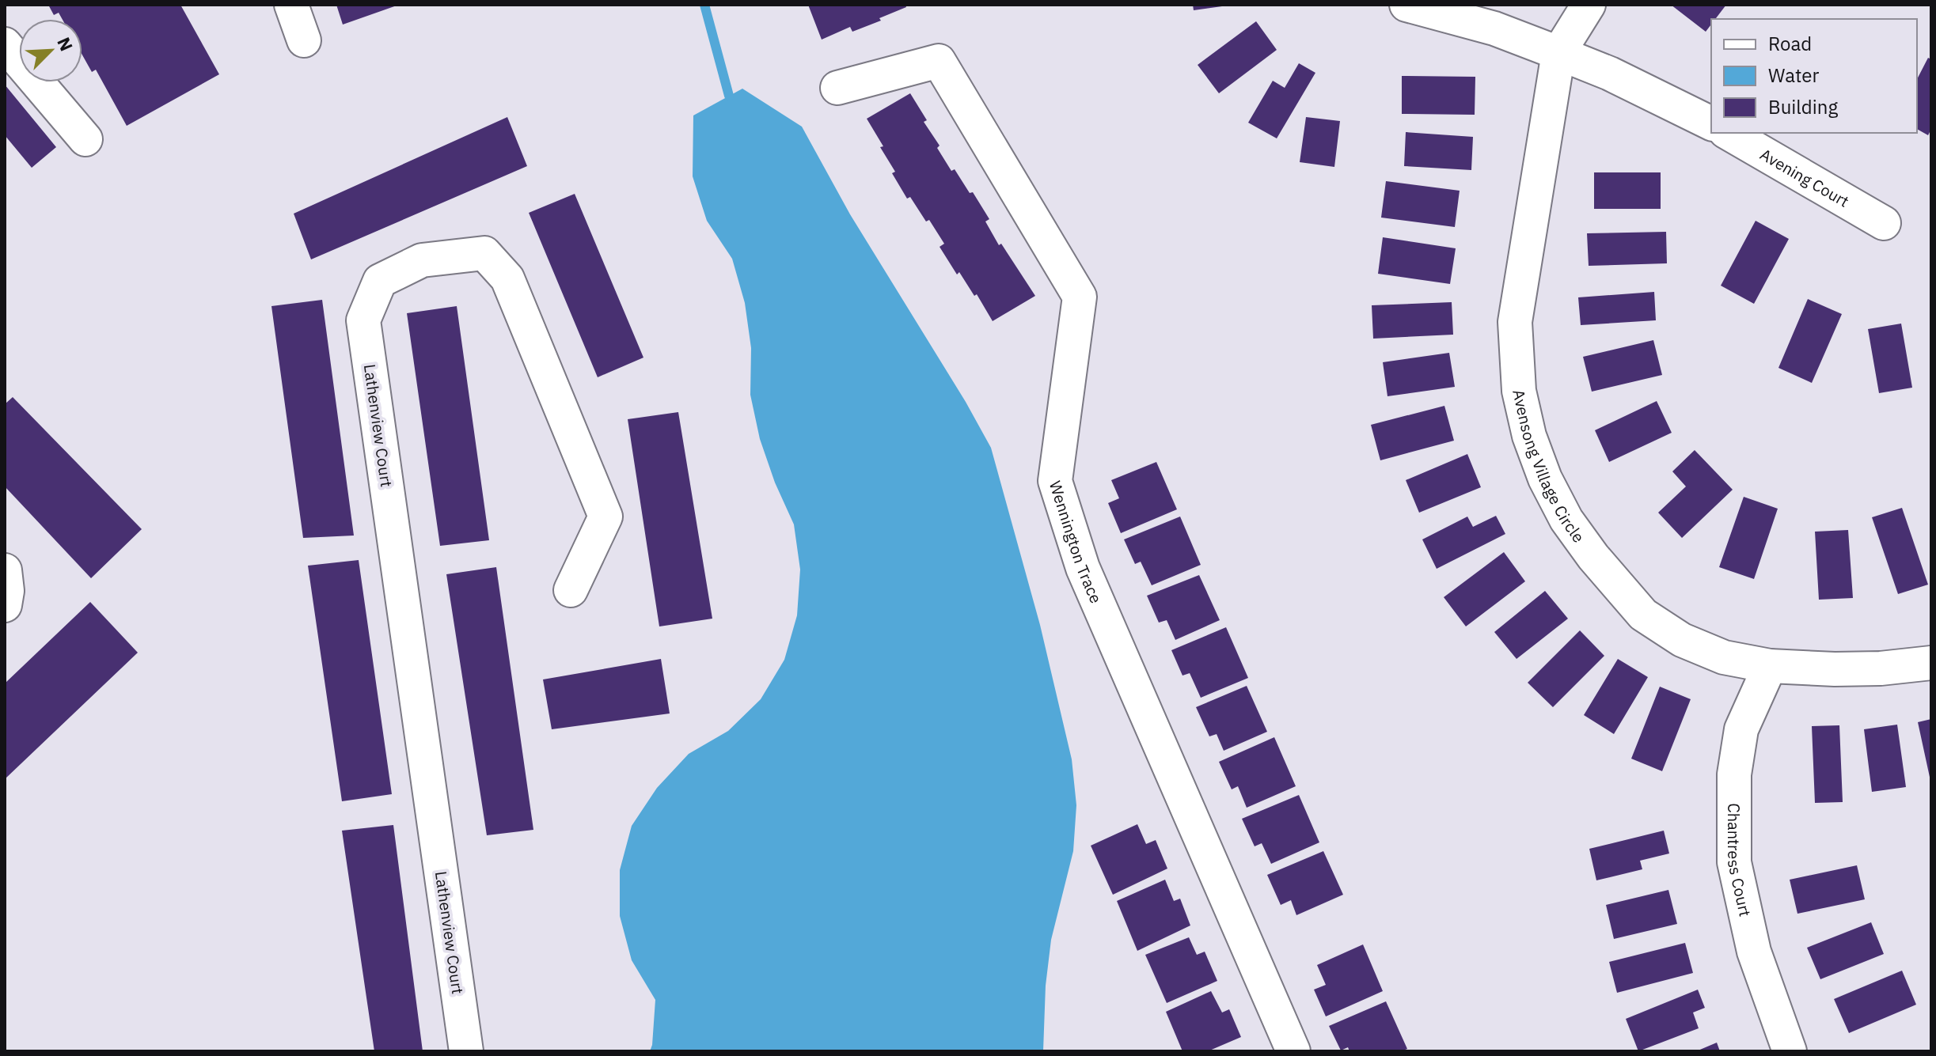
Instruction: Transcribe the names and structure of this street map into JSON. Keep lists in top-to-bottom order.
{
  "streets": {
    "street": [
      "Avening Court",
      "Lathenview Court",
      "Avensong Village Circle",
      "Wennington Trace",
      "Chantress Court"
    ]
  },
  "crossings": [
    ["Avensong Village Circle", "Chantress Court"]
  ],
  "legend": ["Road", "Water", "Building"],
  "north": "top right"
}
